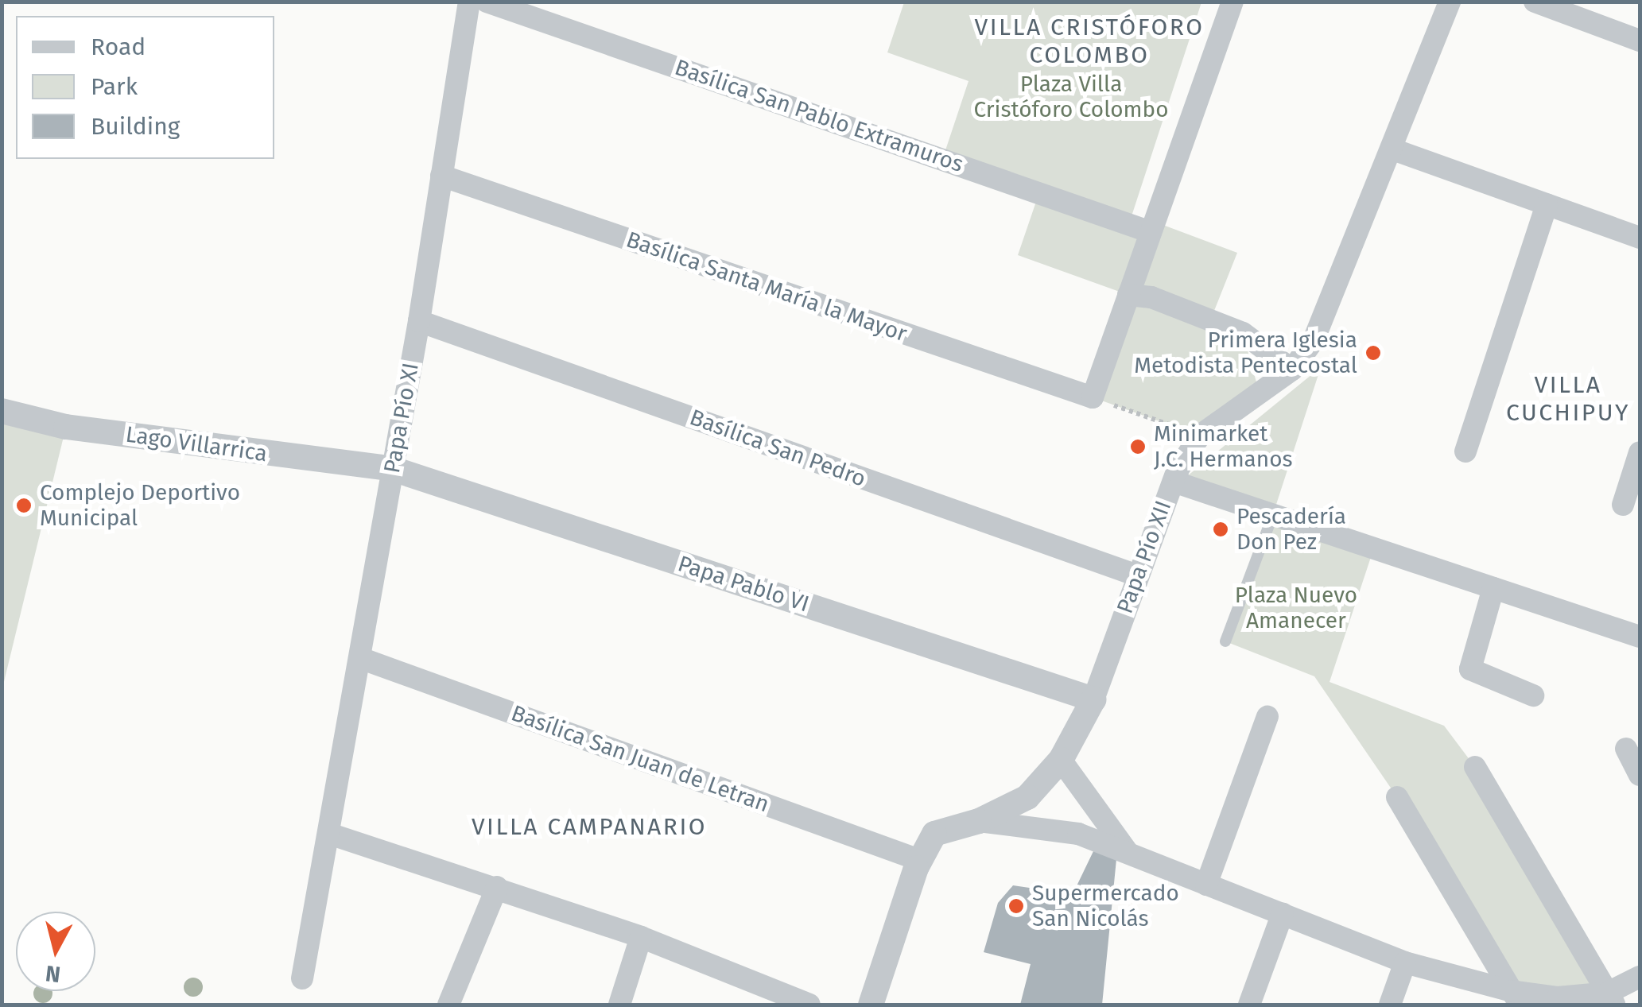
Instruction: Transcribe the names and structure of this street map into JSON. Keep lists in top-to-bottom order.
{
  "streets": {
    "street": [
      "Basílica San Pablo Extramuros",
      "Basílica Santa María la Mayor",
      "Papa Pío XI",
      "Lago Villarrica",
      "Basílica San Pedro",
      "Papa Pío XII",
      "Papa Pablo VI",
      "Basílica San Juan de Letran"
    ]
  },
  "crossings": [
    ["Basílica Santa María la Mayor", "Papa Pío XI"],
    ["Papa Pío XI", "Lago Villarrica"],
    ["Papa Pío XI", "Basílica San Pedro"],
    ["Papa Pío XI", "Papa Pablo VI"],
    ["Papa Pío XI", "Basílica San Juan de Letran"],
    ["Lago Villarrica", "Papa Pablo VI"],
    ["Basílica San Pedro", "Papa Pío XII"],
    ["Papa Pío XII", "Papa Pablo VI"],
    ["Papa Pío XII", "Basílica San Juan de Letran"]
  ],
  "districts": ["VILLA CRISTÓFORO COLOMBO", "VILLA CUCHIPUY", "VILLA CAMPANARIO"],
  "parks": ["Plaza Villa Cristóforo Colombo", "Plaza Nuevo Amanecer"],
  "places": [
    "Primera Iglesia Metodista Pentecostal",
    "Minimarket J.C. Hermanos",
    "Complejo Deportivo Municipal",
    "Pescadería Don Pez",
    "Supermercado San Nicolás"
  ],
  "legend": ["Road", "Park", "Building"],
  "north": "bottom"
}
